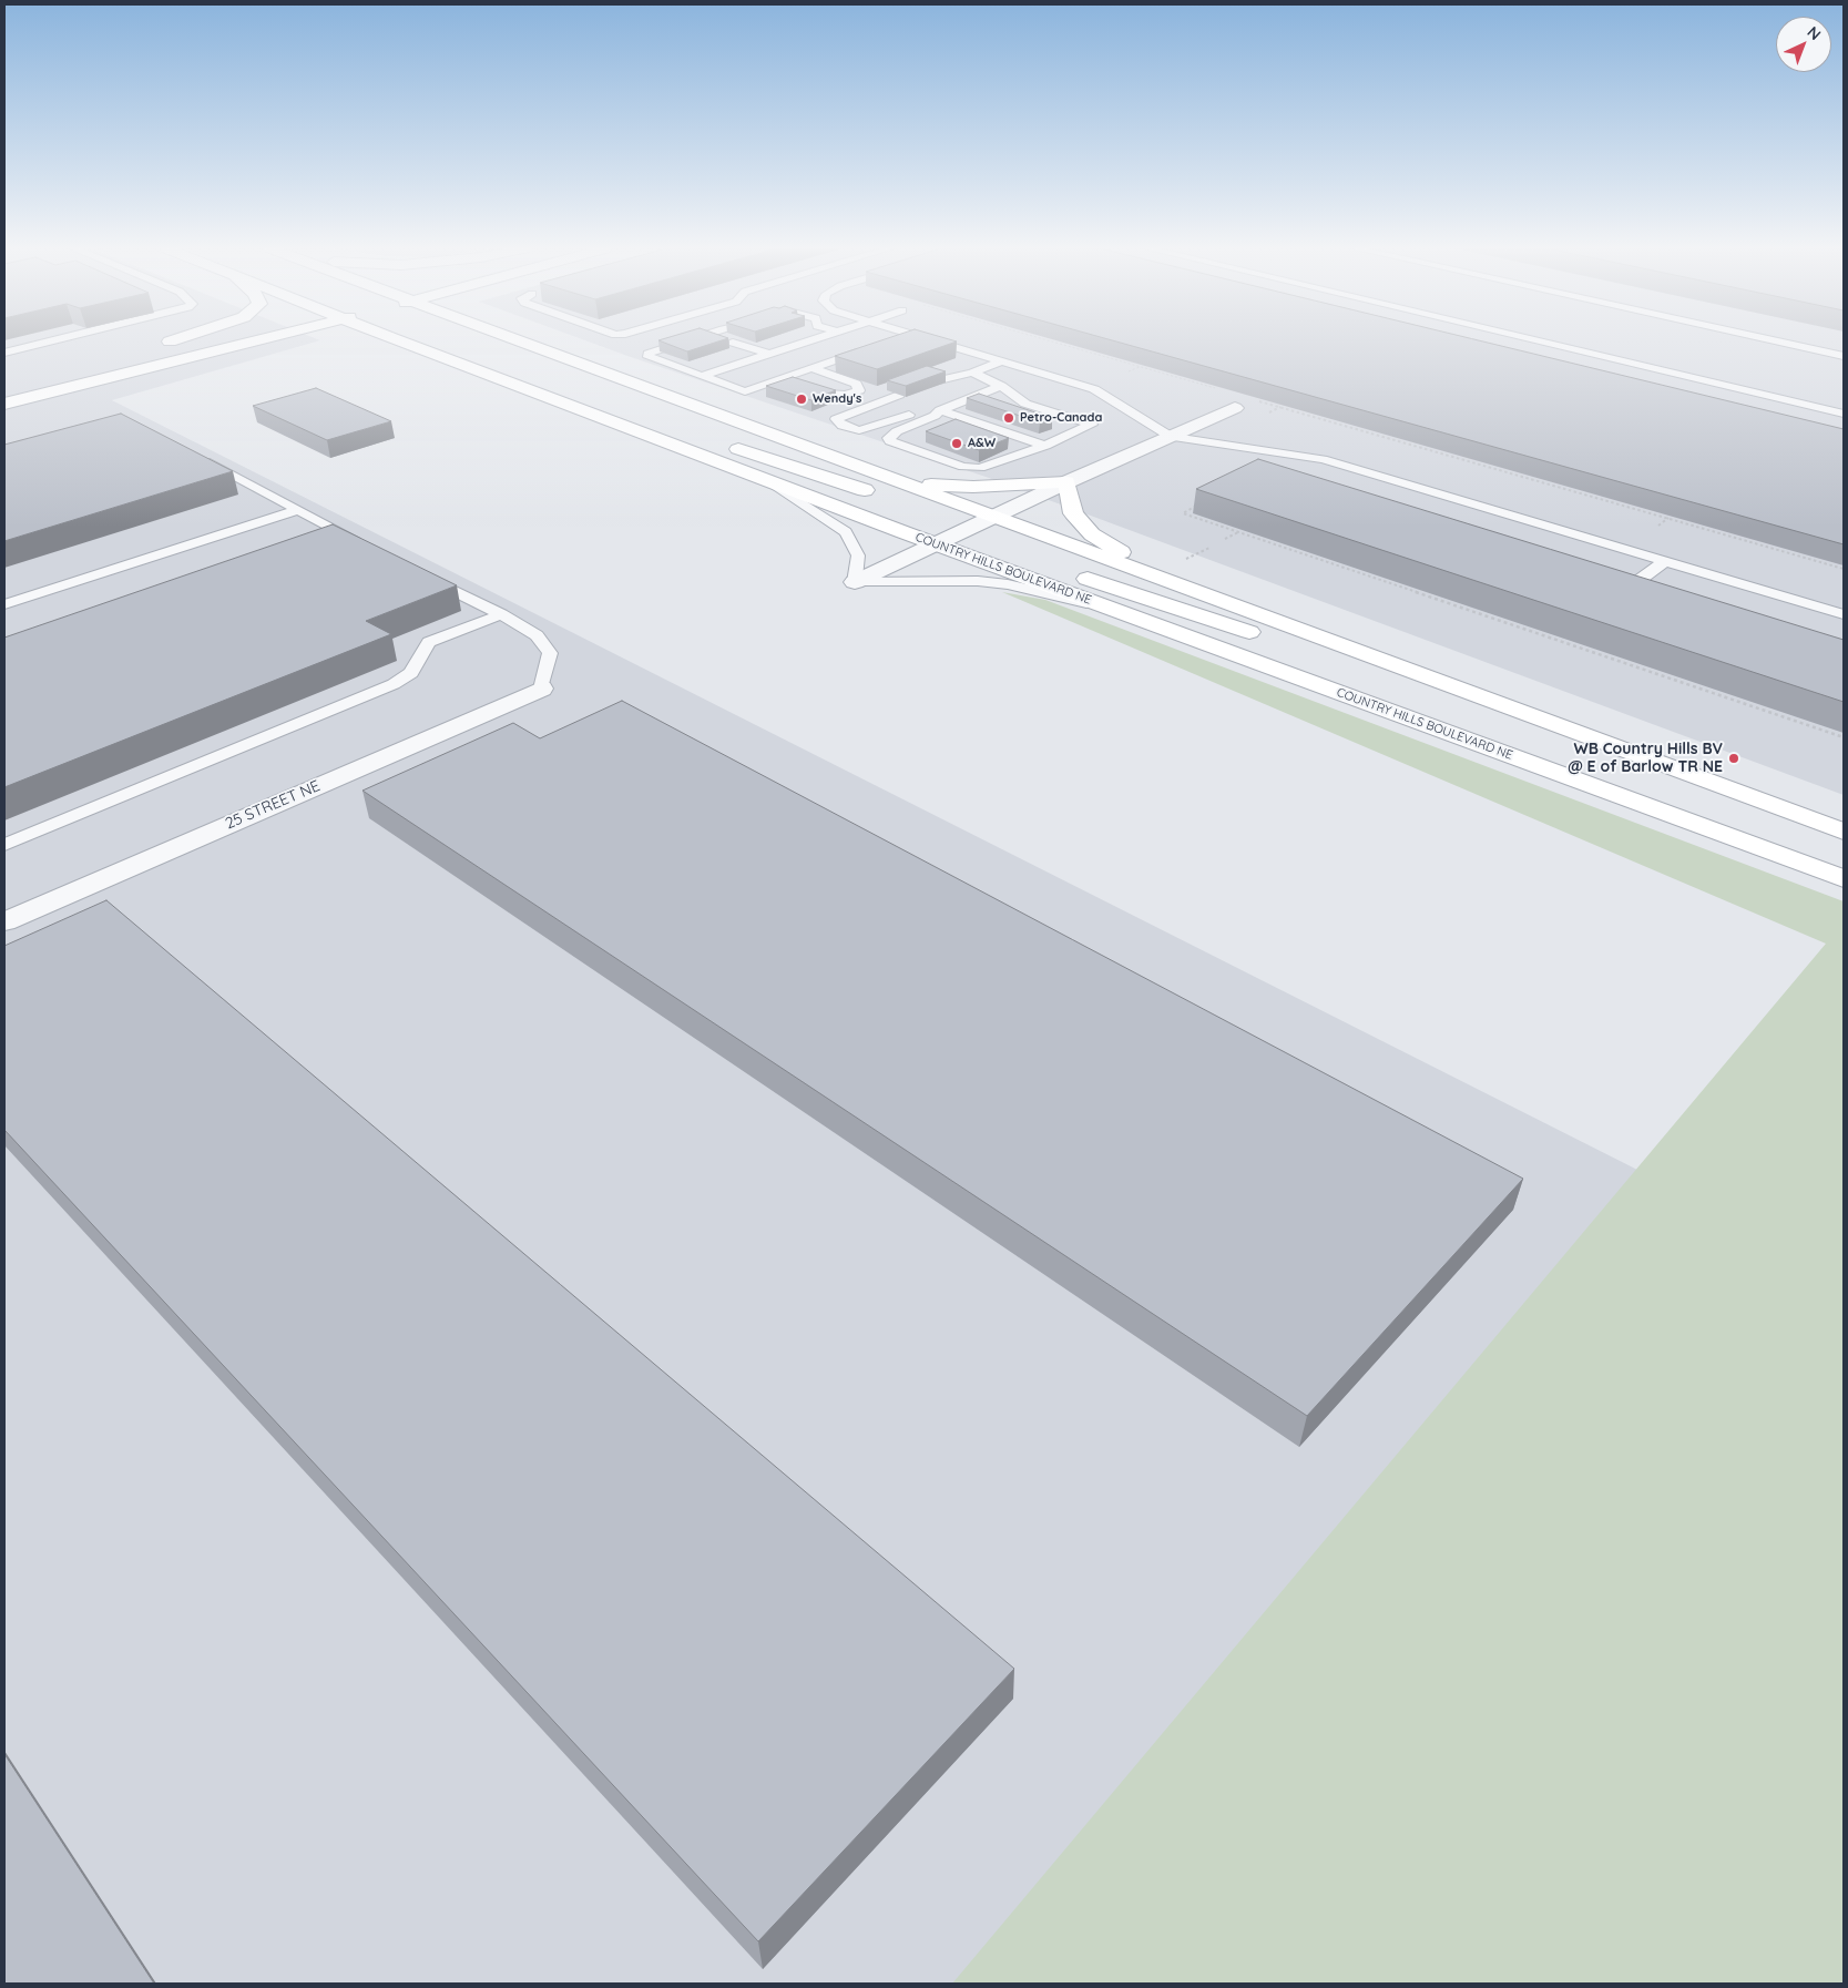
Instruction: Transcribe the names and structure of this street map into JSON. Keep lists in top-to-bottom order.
{
  "streets": {
    "main road": ["COUNTRY HILLS BOULEVARD NE"],
    "street": ["25 STREET NE"]
  },
  "places": [
    "Wendy's",
    "Petro-Canada",
    "A&W",
    "WB Country Hills BV @ E of Barlow TR NE"
  ],
  "north": "top right"
}
